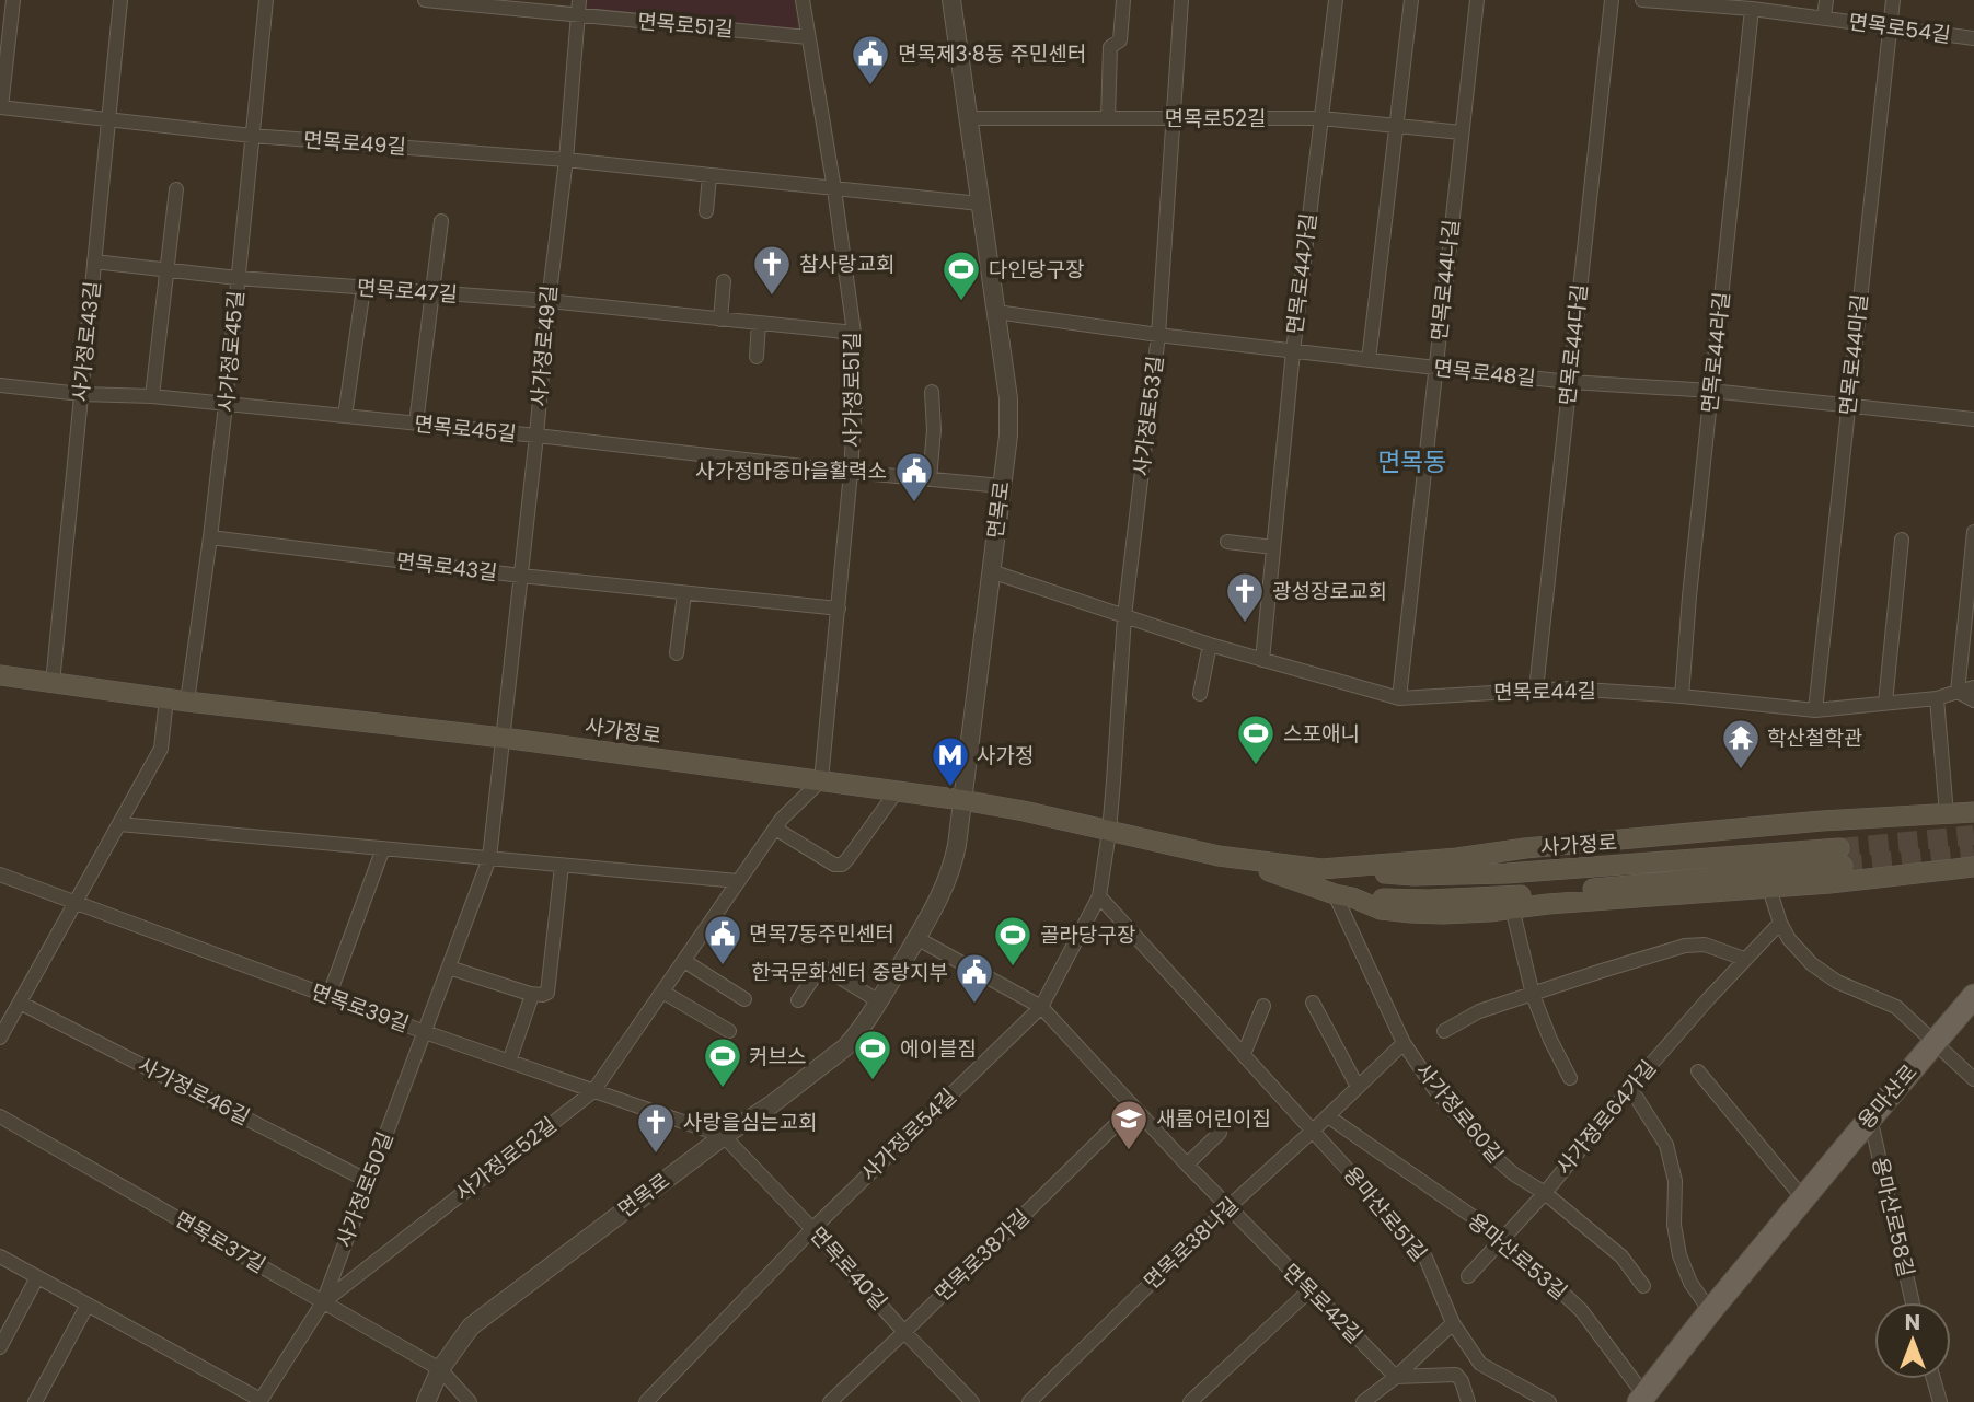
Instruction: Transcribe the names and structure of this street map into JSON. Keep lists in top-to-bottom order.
{
  "streets": {
    "main road": ["사가정로", "용마산로"],
    "street": [
      "면목로51길",
      "면목로54길",
      "면목로52길",
      "면목로49길",
      "면목로44가길",
      "면목로44나길",
      "면목로47길",
      "사가정로43길",
      "면목로44다길",
      "사가정로49길",
      "사가정로45길",
      "면목로44라길",
      "면목로44마길",
      "면목로48길",
      "사가정로51길",
      "사가정로53길",
      "면목로45길",
      "면목로",
      "면목로43길",
      "면목로44길",
      "면목로39길",
      "사가정로46길",
      "사가정로60길",
      "사가정로64가길",
      "사가정로54길",
      "사가정로52길",
      "사가정로50길",
      "용마산로51길",
      "용마산로58길",
      "면목로37길",
      "면목로38나길",
      "면목로38가길",
      "용마산로53길",
      "면목로40길",
      "면목로42길"
    ]
  },
  "crossings": [
    ["면목로51길", "사가정로49길"],
    ["면목로51길", "사가정로51길"],
    ["면목로54길", "면목로44라길"],
    ["면목로54길", "면목로44마길"],
    ["면목로52길", "면목로44가길"],
    ["면목로52길", "면목로44나길"],
    ["면목로52길", "사가정로53길"],
    ["면목로52길", "면목로"],
    ["면목로49길", "사가정로43길"],
    ["면목로49길", "사가정로49길"],
    ["면목로49길", "사가정로45길"],
    ["면목로49길", "사가정로51길"],
    ["면목로49길", "면목로"],
    ["면목로44가길", "면목로48길"],
    ["면목로44가길", "면목로44길"],
    ["면목로44나길", "면목로48길"],
    ["면목로44나길", "면목로44길"],
    ["면목로47길", "사가정로43길"],
    ["면목로47길", "사가정로49길"],
    ["면목로47길", "사가정로45길"],
    ["면목로47길", "사가정로51길"],
    ["사가정로43길", "면목로45길"],
    ["사가정로43길", "사가정로"],
    ["면목로44다길", "면목로48길"],
    ["면목로44다길", "면목로44길"],
    ["사가정로49길", "면목로45길"],
    ["사가정로49길", "면목로43길"],
    ["사가정로49길", "사가정로"],
    ["사가정로49길", "사가정로50길"],
    ["사가정로45길", "면목로45길"],
    ["사가정로45길", "면목로43길"],
    ["사가정로45길", "사가정로"],
    ["면목로44라길", "면목로48길"],
    ["면목로44라길", "면목로44길"],
    ["면목로44마길", "면목로48길"],
    ["면목로44마길", "면목로44길"],
    ["면목로48길", "사가정로53길"],
    ["면목로48길", "면목로"],
    ["사가정로51길", "면목로45길"],
    ["사가정로51길", "면목로43길"],
    ["사가정로51길", "사가정로"],
    ["사가정로51길", "사가정로52길"],
    ["사가정로53길", "면목로44길"],
    ["사가정로53길", "사가정로"],
    ["사가정로53길", "사가정로54길"],
    ["면목로45길", "면목로"],
    ["면목로", "면목로44길"],
    ["면목로", "사가정로"],
    ["면목로", "면목로39길"],
    ["면목로", "면목로37길"],
    ["면목로", "면목로40길"],
    ["면목로", "면목로42길"],
    ["사가정로", "사가정로60길"],
    ["사가정로", "사가정로54길"],
    ["사가정로", "사가정로52길"],
    ["사가정로", "사가정로50길"],
    ["면목로39길", "사가정로52길"],
    ["면목로39길", "사가정로50길"],
    ["면목로39길", "면목로40길"],
    ["사가정로46길", "사가정로50길"],
    ["용마산로", "용마산로58길"],
    ["용마산로", "용마산로53길"],
    ["사가정로60길", "사가정로64가길"],
    ["사가정로60길", "면목로38나길"],
    ["사가정로64가길", "용마산로53길"],
    ["사가정로54길", "용마산로51길"],
    ["사가정로54길", "면목로40길"],
    ["사가정로54길", "면목로42길"],
    ["사가정로52길", "사가정로50길"],
    ["사가정로52길", "면목로37길"],
    ["사가정로50길", "면목로37길"],
    ["용마산로51길", "면목로38나길"],
    ["면목로38나길", "용마산로53길"],
    ["면목로38나길", "면목로42길"],
    ["면목로38가길", "면목로40길"],
    ["면목로38가길", "면목로42길"]
  ],
  "districts": ["면목동"],
  "places": {
    "public building": [
      "면목제3·8동 주민센터",
      "사가정마중마을활력소",
      "면목7동주민센터",
      "한국문화센터 중랑지부"
    ],
    "church": ["참사랑교회", "광성장로교회", "사랑을심는교회"],
    "sports": [
      "다인당구장",
      "스포애니",
      "골라당구장",
      "에이블짐",
      "커브스"
    ],
    "temple": ["학산철학관"],
    "metro station": ["사가정"],
    "school or university": ["새롬어린이집"]
  },
  "north": "top"
}
